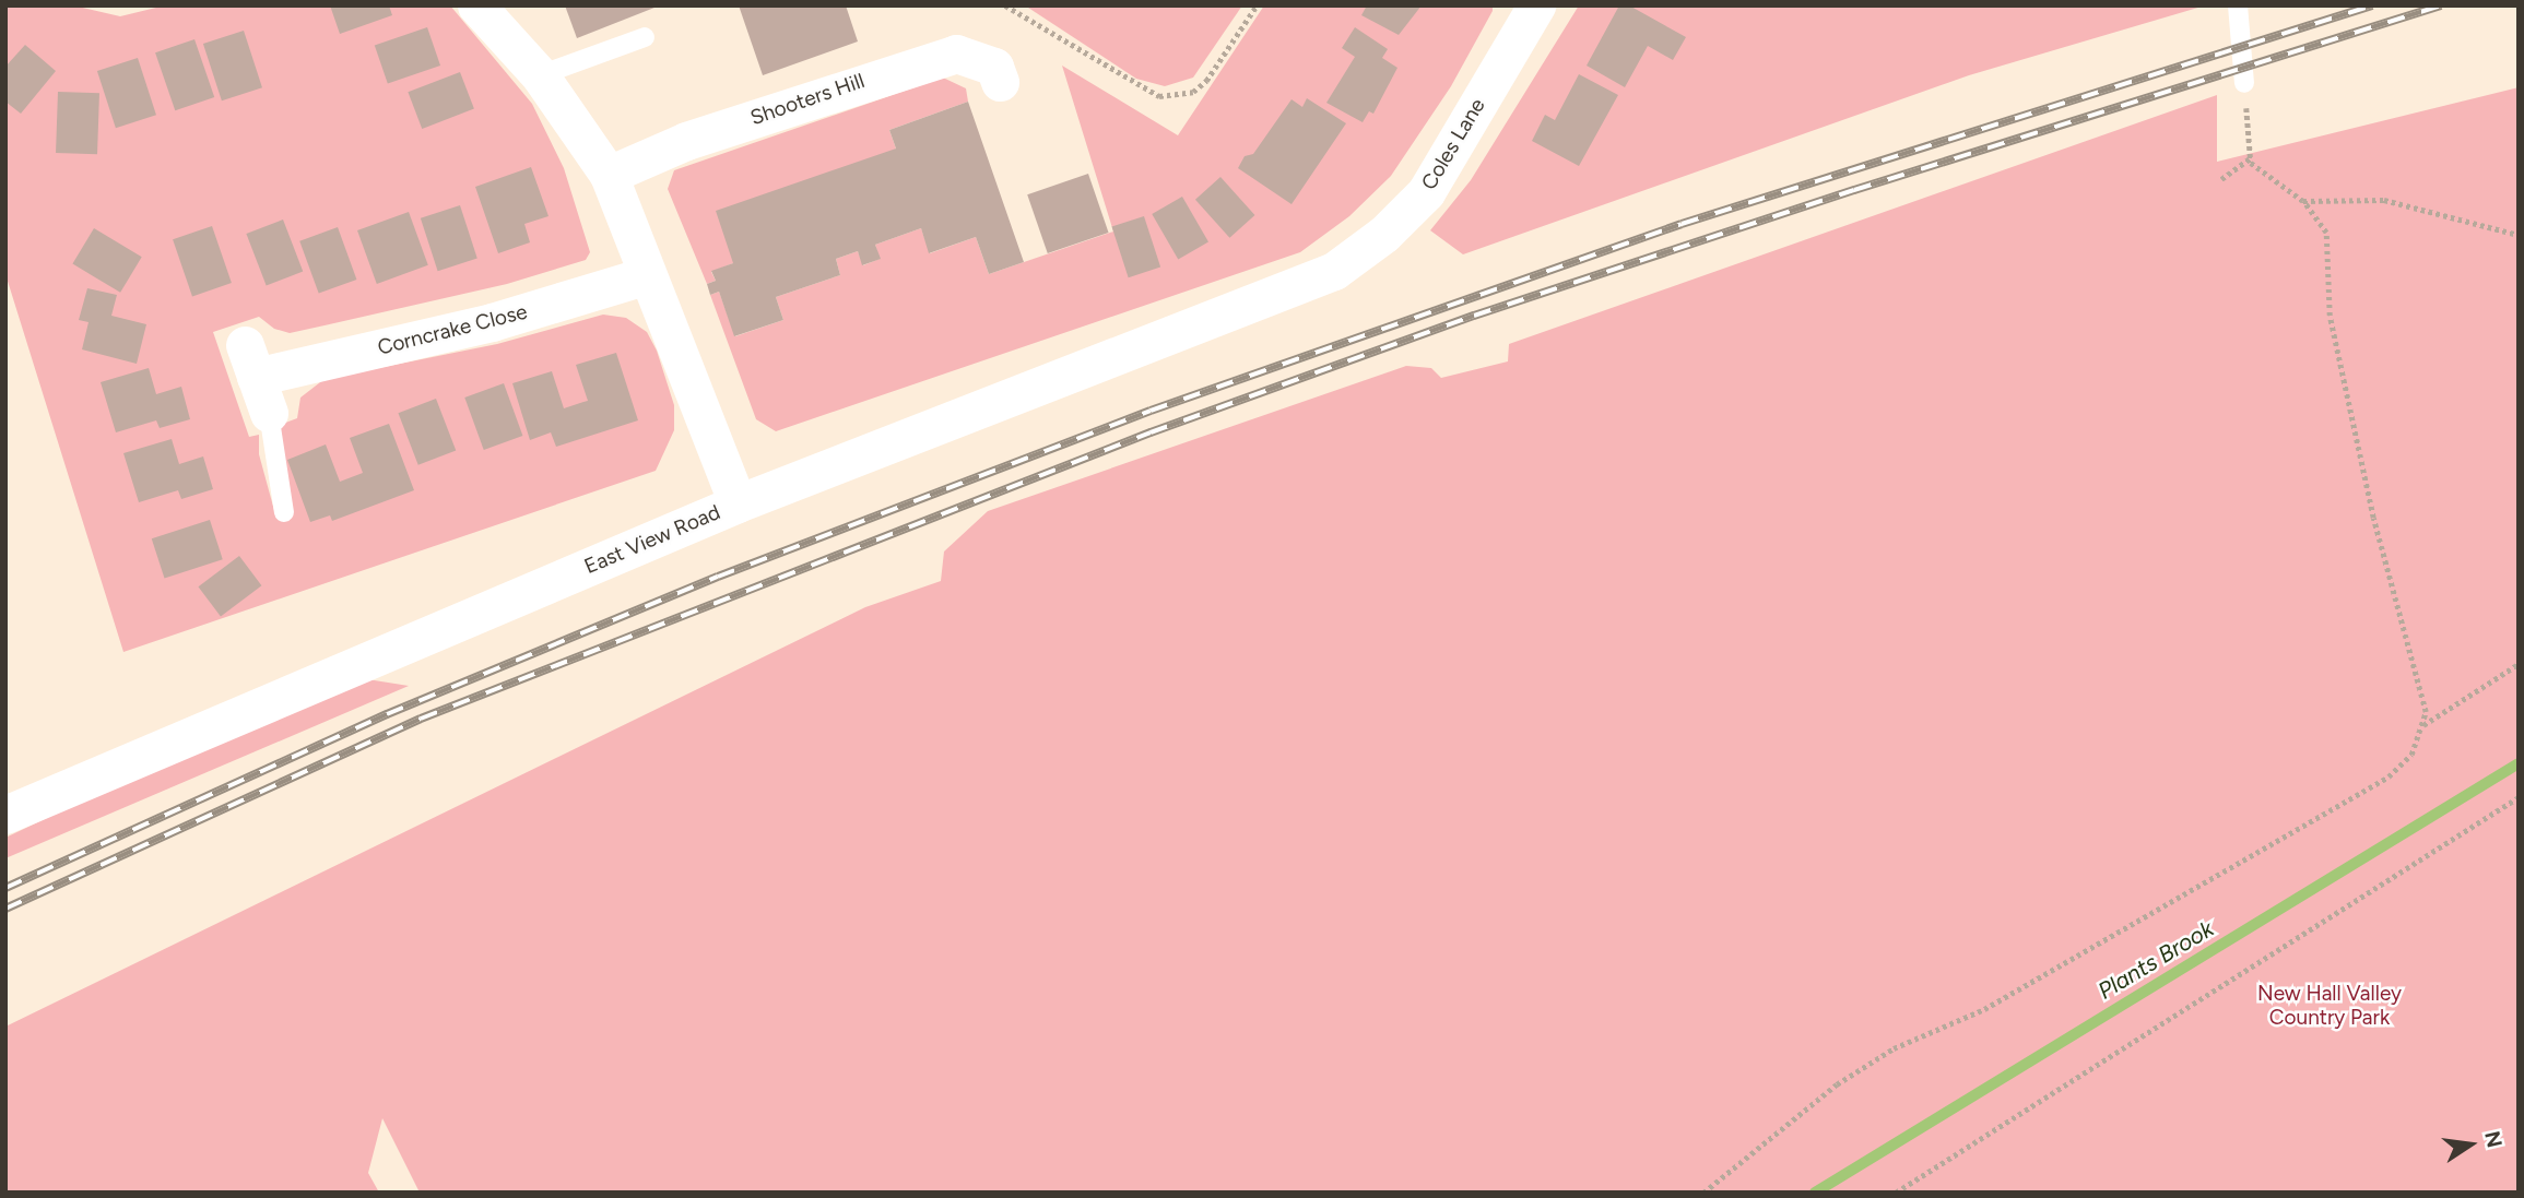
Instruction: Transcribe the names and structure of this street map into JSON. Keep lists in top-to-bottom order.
{
  "streets": {
    "street": [
      "Shooters Hill",
      "Coles Lane",
      "Corncrake Close",
      "East View Road"
    ]
  },
  "crossings": [
    ["Coles Lane", "East View Road"]
  ],
  "water": ["Plants Brook"],
  "parks": ["New Hall Valley Country Park"],
  "north": "right"
}
